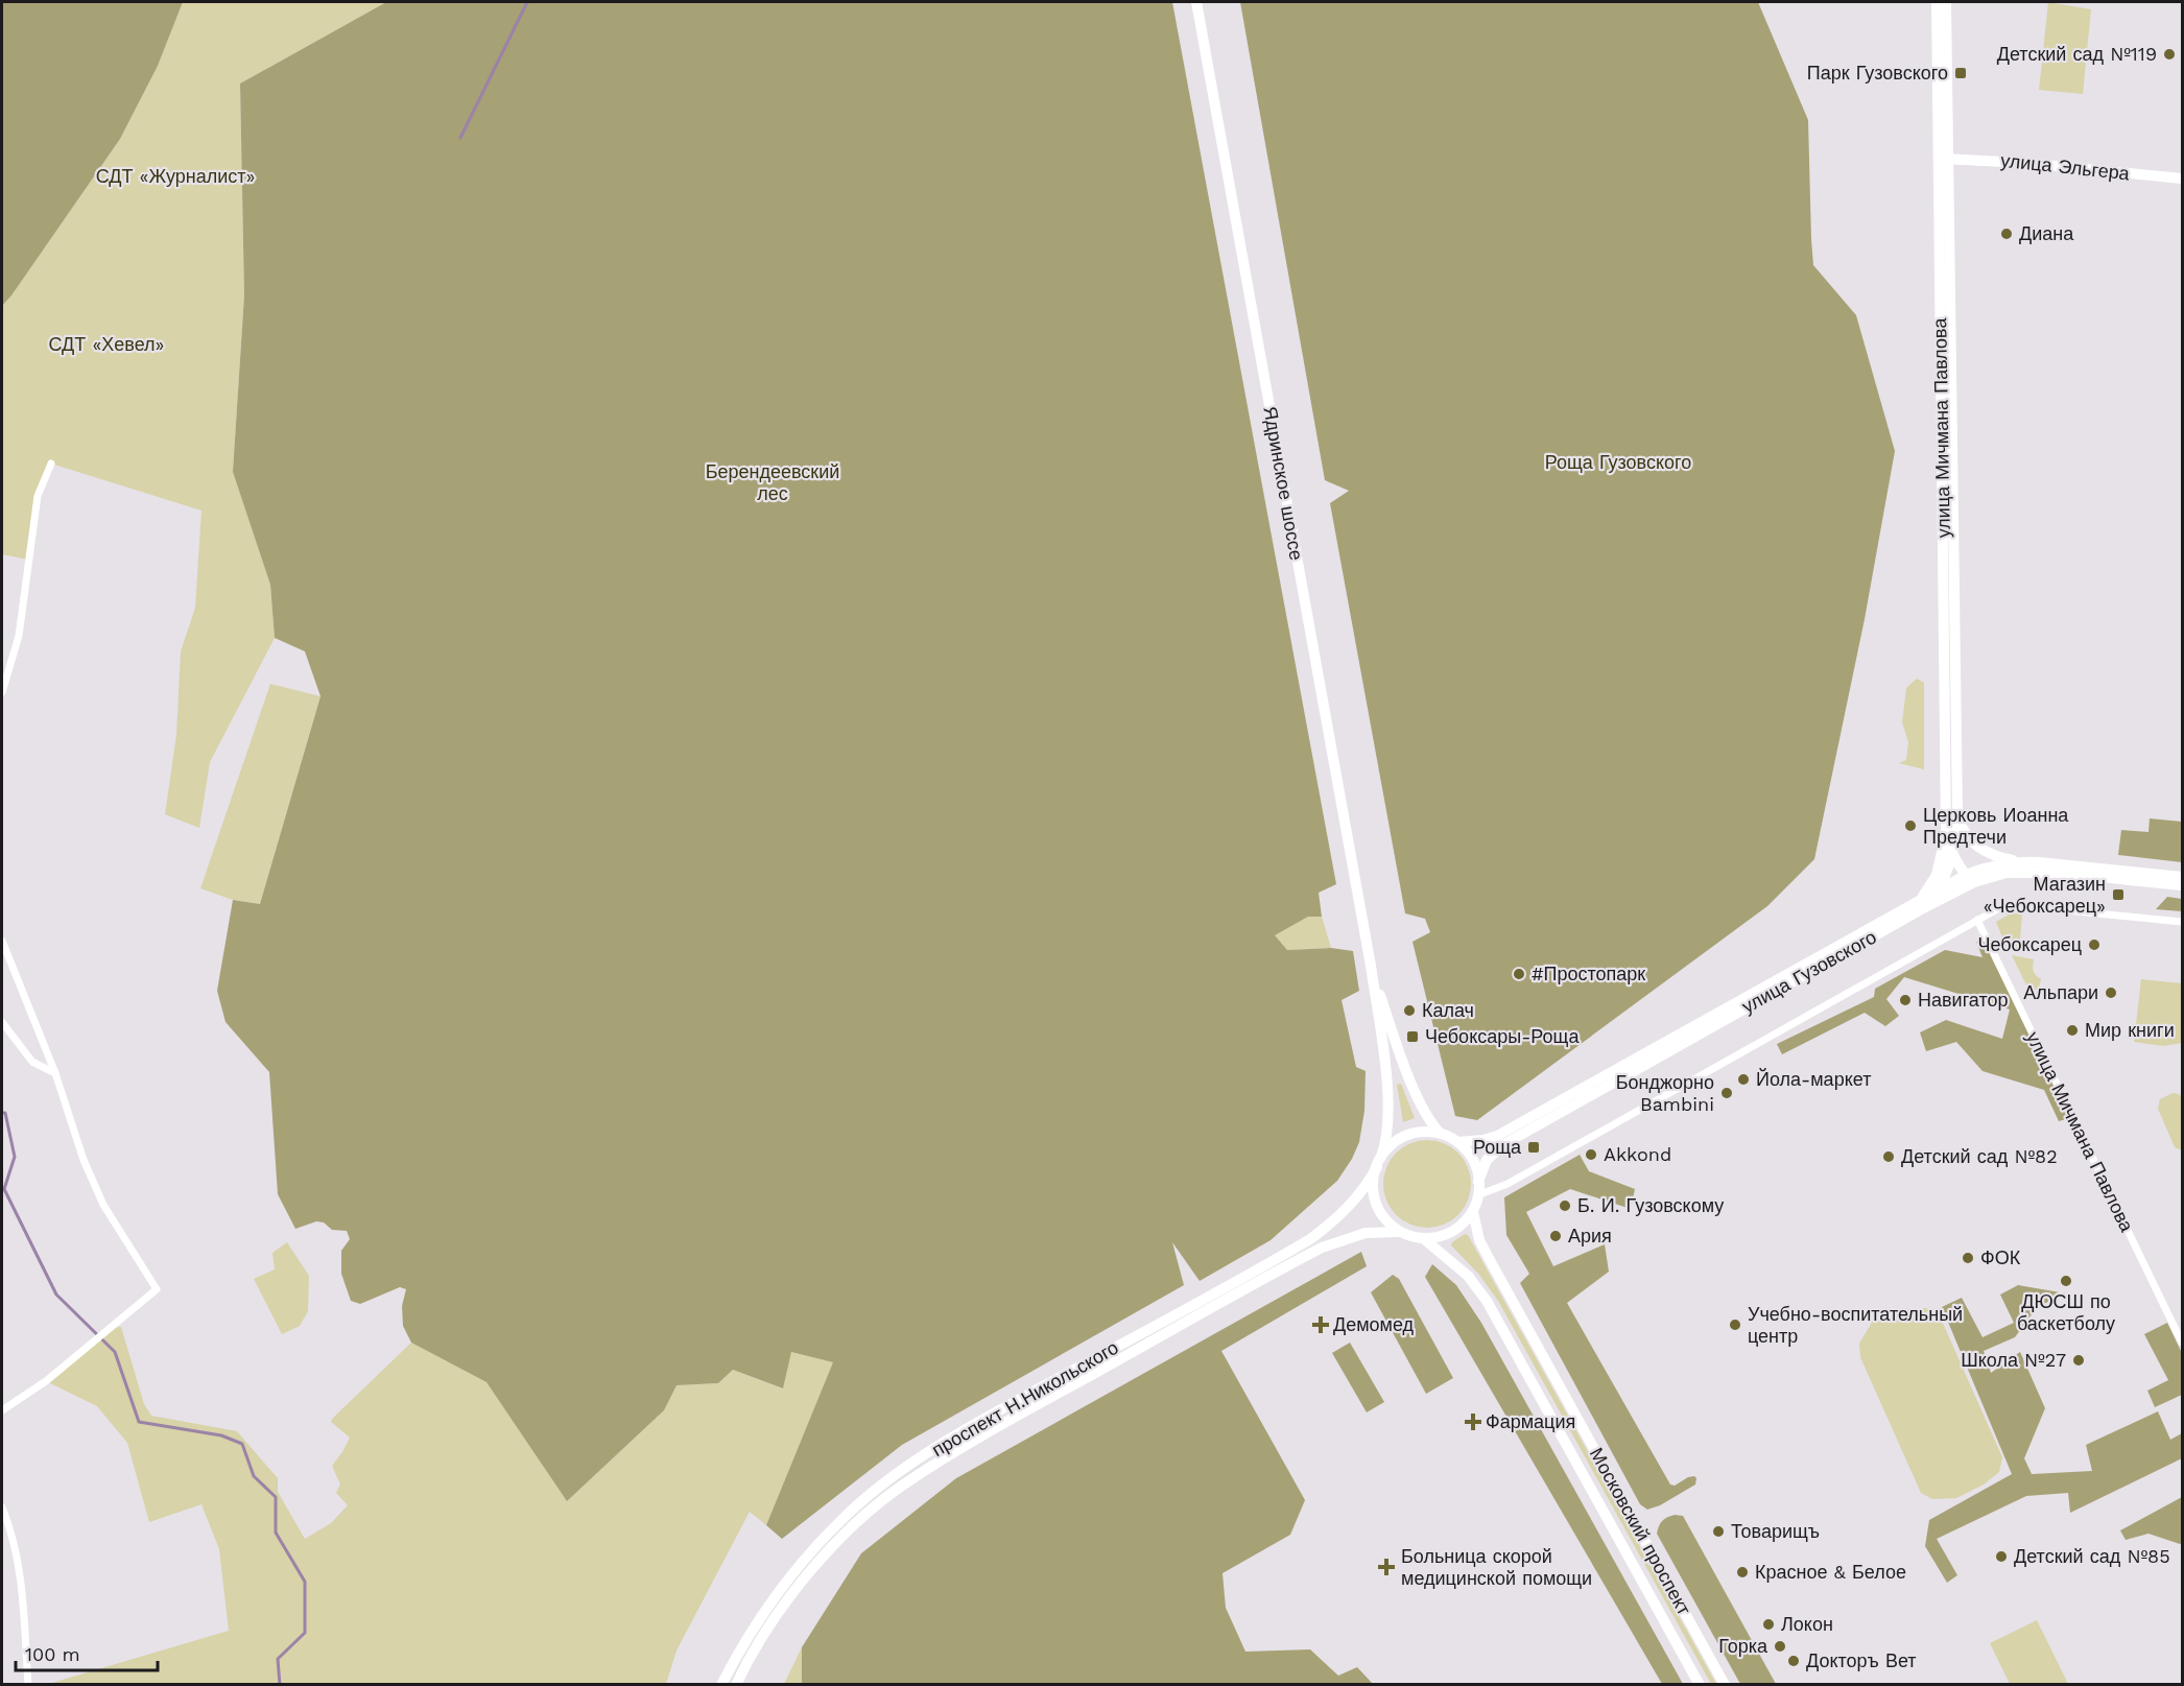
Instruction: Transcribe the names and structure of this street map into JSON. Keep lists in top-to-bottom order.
{
  "streets": {
    "main road": [
      "улица Эльгера",
      "улица Мичмана Павлова",
      "Ядринское шоссе",
      "улица Гузовского",
      "проспект Н.Никольского",
      "Московский проспект"
    ]
  },
  "crossings": [
    ["улица Эльгера", "улица Мичмана Павлова"],
    ["улица Мичмана Павлова", "улица Гузовского"],
    ["Ядринское шоссе", "улица Гузовского"],
    ["Ядринское шоссе", "проспект Н.Никольского"],
    ["Ядринское шоссе", "Московский проспект"],
    ["улица Гузовского", "проспект Н.Никольского"],
    ["улица Гузовского", "Московский проспект"],
    ["проспект Н.Никольского", "Московский проспект"]
  ],
  "parks": [
    "СДТ «Журналист»",
    "СДТ «Хевел»",
    "Роща Гузовского",
    "Берендеевский лес"
  ],
  "places": {
    "other": [
      "Детский сад №119",
      "Диана",
      "Церковь Иоанна Предтечи",
      "Чебоксарец",
      "#Простопарк",
      "Альпари",
      "Навигатор",
      "Калач",
      "Мир книги",
      "Йола-маркет",
      "Бонджорно Bambini",
      "Akkond",
      "Детский сад №82",
      "Б. И. Гузовскому",
      "Ария",
      "ФОК",
      "ДЮСШ по баскетболу",
      "Учебно-воспитательный центр",
      "Школа №27",
      "Товарищъ",
      "Детский сад №85",
      "Красное & Белое",
      "Локон",
      "Горка",
      "Докторъ Вет"
    ],
    "transit": [
      "Парк Гузовского",
      "Магазин «Чебоксарец»",
      "Чебоксары-Роща",
      "Роща"
    ],
    "health": ["Демомед", "Фармация", "Больница скорой медицинской помощи"]
  },
  "scale_bar": "100 m"
}
